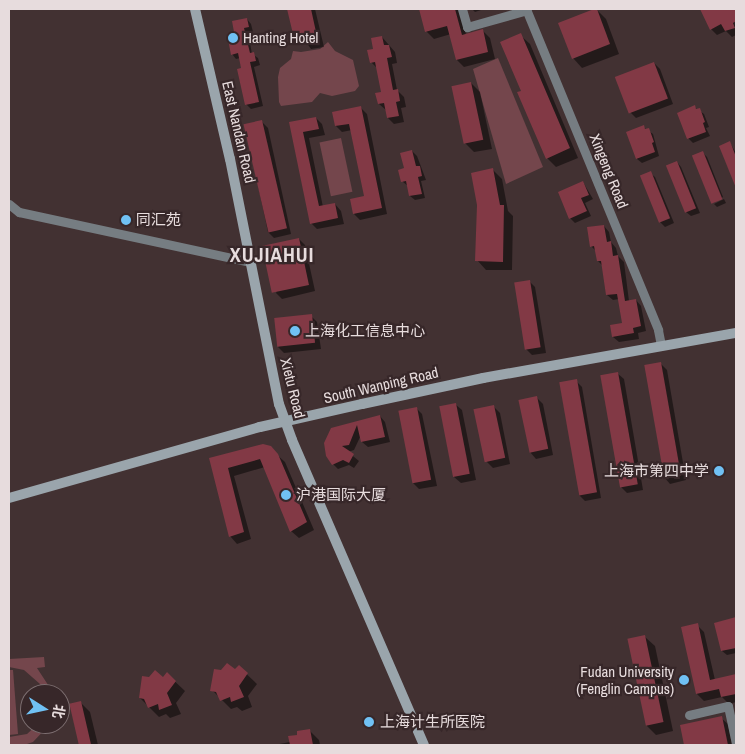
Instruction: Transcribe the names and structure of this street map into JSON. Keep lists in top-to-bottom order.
{
  "streets": {
    "main road": ["East Nandan Road", "South Wanping Road", "Xietu Road"],
    "street": ["Xingeng Road"]
  },
  "crossings": [
    ["East Nandan Road", "Xietu Road"],
    ["Xingeng Road", "South Wanping Road"],
    ["South Wanping Road", "Xietu Road"]
  ],
  "districts": ["XUJIAHUI"],
  "places": [
    "Hanting Hotel",
    "同汇苑",
    "上海化工信息中心",
    "上海市第四中学",
    "沪港国际大厦",
    "Fudan University (Fenglin Campus)",
    "上海计生所医院"
  ],
  "north": "right"
}
